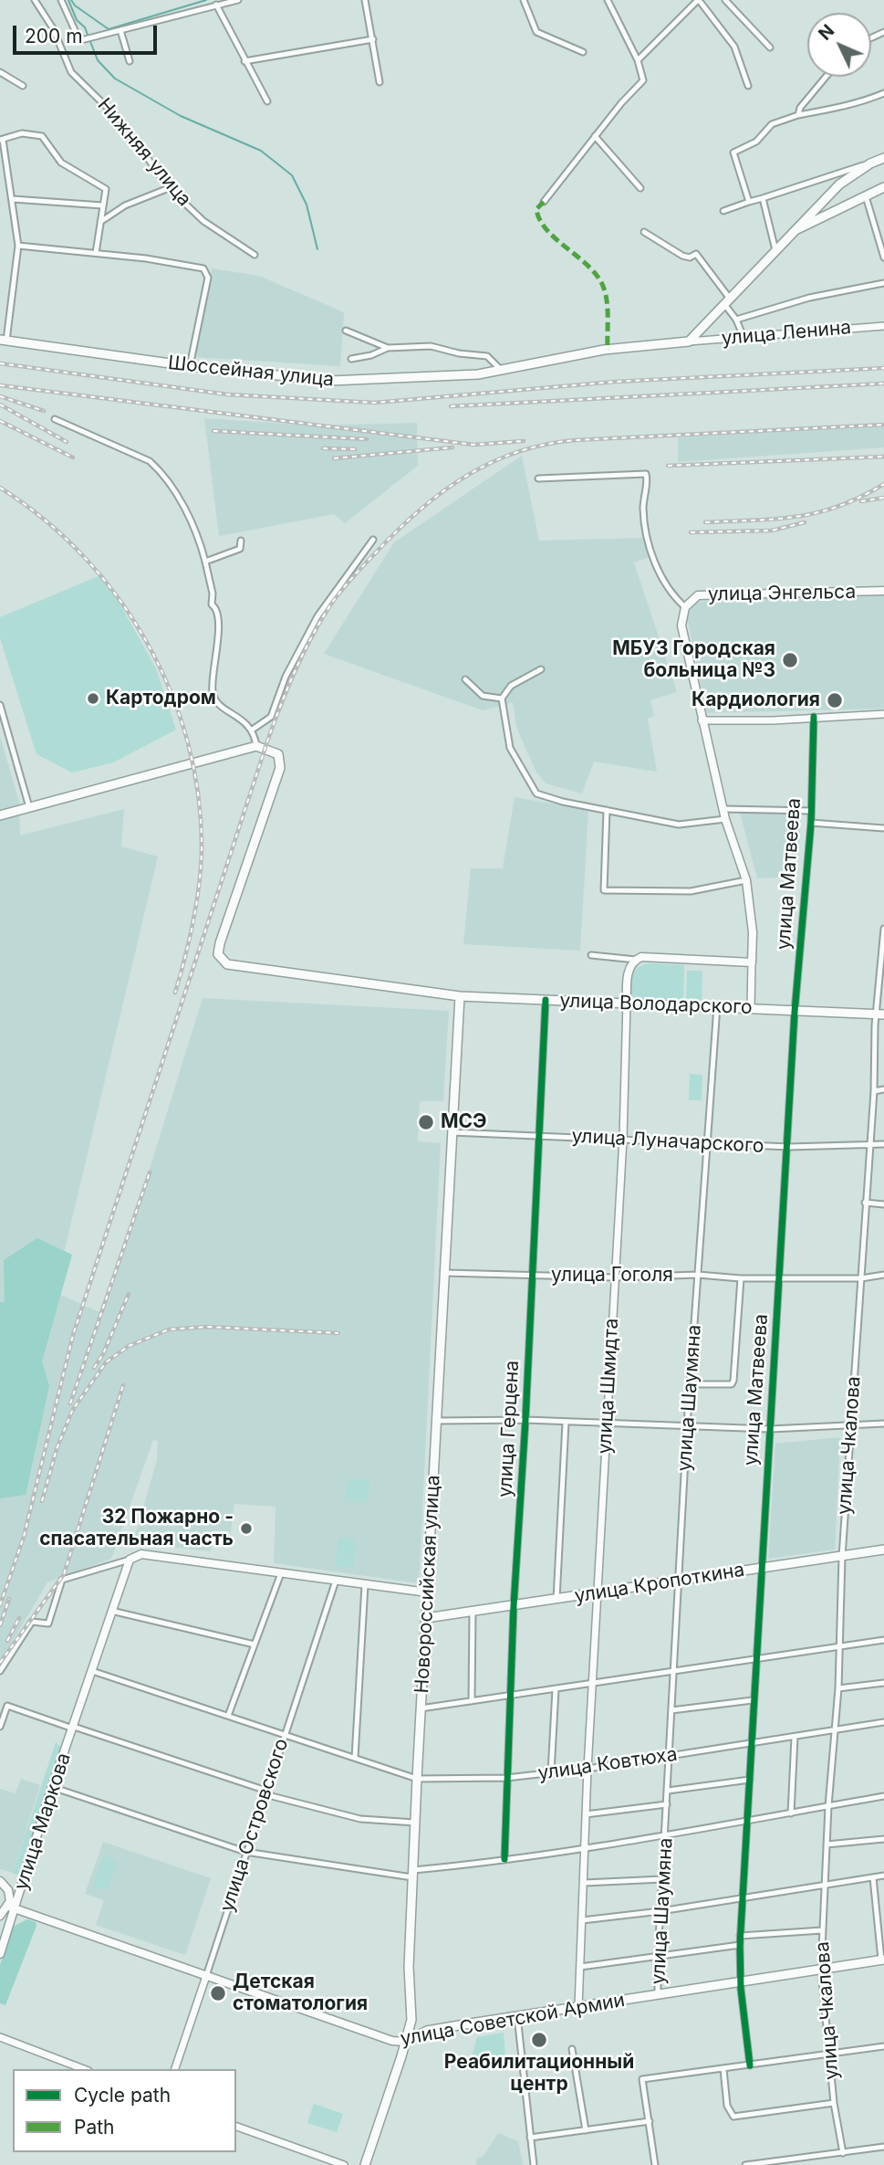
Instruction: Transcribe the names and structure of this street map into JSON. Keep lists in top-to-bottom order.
{
  "streets": {
    "main road": [
      "Шоссейная улица",
      "улица Энгельса",
      "улица Володарского",
      "улица Шмидта",
      "улица Кропоткина",
      "Новороссийская улица",
      "улица Маркова",
      "улица Советской Армии"
    ],
    "street": [
      "Нижняя улица",
      "улица Ленина",
      "улица Матвеева",
      "улица Луначарского",
      "улица Гоголя",
      "улица Шаумяна",
      "улица Герцена",
      "улица Чкалова",
      "улица Ковтюха",
      "улица Островского"
    ]
  },
  "crossings": [
    ["улица Ленина", "Шоссейная улица"],
    ["улица Матвеева", "улица Володарского"],
    ["улица Матвеева", "улица Луначарского"],
    ["улица Матвеева", "улица Гоголя"],
    ["улица Матвеева", "улица Кропоткина"],
    ["улица Матвеева", "улица Ковтюха"],
    ["улица Матвеева", "улица Советской Армии"],
    ["улица Володарского", "улица Шмидта"],
    ["улица Володарского", "улица Шаумяна"],
    ["улица Володарского", "улица Герцена"],
    ["улица Володарского", "улица Чкалова"],
    ["улица Володарского", "Новороссийская улица"],
    ["улица Луначарского", "улица Шмидта"],
    ["улица Луначарского", "улица Шаумяна"],
    ["улица Луначарского", "улица Герцена"],
    ["улица Луначарского", "улица Чкалова"],
    ["улица Луначарского", "Новороссийская улица"],
    ["улица Гоголя", "улица Шмидта"],
    ["улица Гоголя", "улица Шаумяна"],
    ["улица Гоголя", "улица Герцена"],
    ["улица Гоголя", "улица Чкалова"],
    ["улица Гоголя", "Новороссийская улица"],
    ["улица Шмидта", "улица Кропоткина"],
    ["улица Шмидта", "улица Ковтюха"],
    ["улица Шмидта", "улица Советской Армии"],
    ["улица Шаумяна", "улица Кропоткина"],
    ["улица Шаумяна", "улица Ковтюха"],
    ["улица Шаумяна", "улица Советской Армии"],
    ["улица Герцена", "улица Кропоткина"],
    ["улица Герцена", "улица Ковтюха"],
    ["улица Чкалова", "улица Кропоткина"],
    ["улица Чкалова", "улица Ковтюха"],
    ["улица Чкалова", "улица Советской Армии"],
    ["улица Кропоткина", "Новороссийская улица"],
    ["Новороссийская улица", "улица Ковтюха"],
    ["Новороссийская улица", "улица Маркова"],
    ["Новороссийская улица", "улица Советской Армии"],
    ["улица Ковтюха", "улица Маркова"],
    ["улица Ковтюха", "улица Островского"],
    ["улица Маркова", "улица Островского"],
    ["улица Маркова", "улица Советской Армии"],
    ["улица Островского", "улица Советской Армии"]
  ],
  "places": [
    "МБУЗ Городская больница №3",
    "Картодром",
    "Кардиология",
    "МСЭ",
    "32 Пожарно - спасательная часть",
    "Детская стоматология",
    "Реабилитационный центр"
  ],
  "legend": ["Cycle path", "Path"],
  "scale_bar": "200 m",
  "north": "top left"
}
